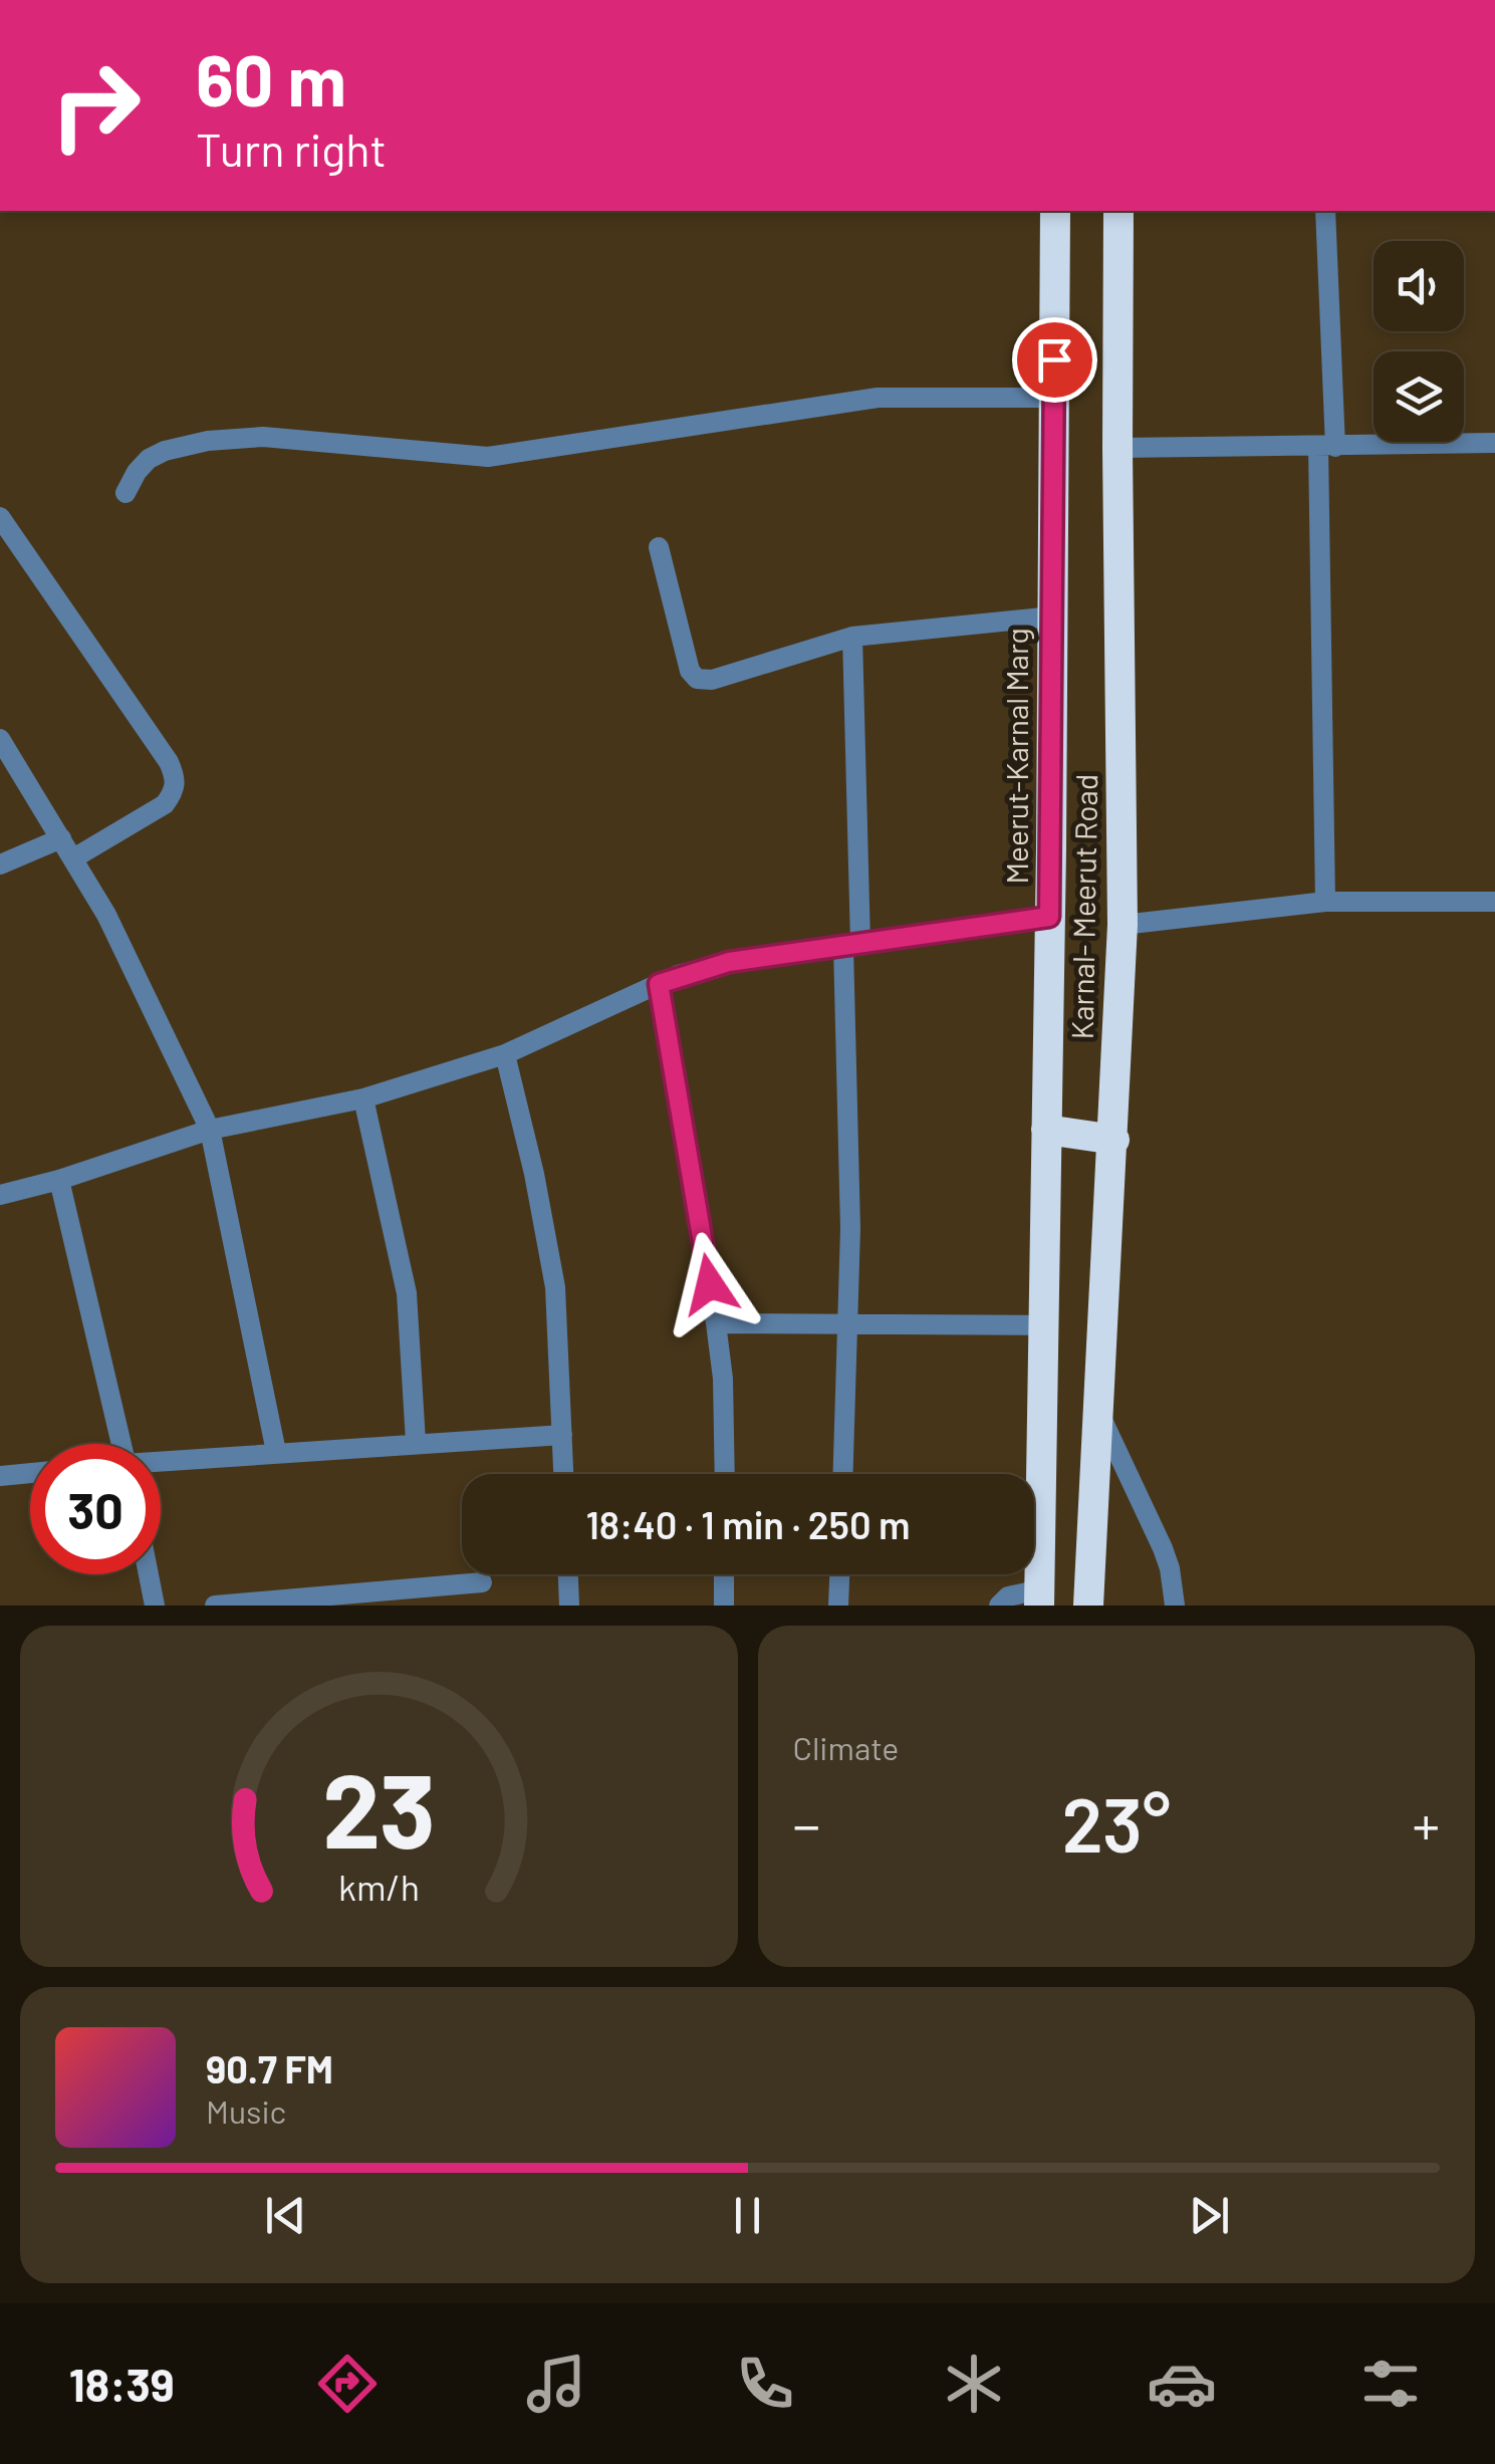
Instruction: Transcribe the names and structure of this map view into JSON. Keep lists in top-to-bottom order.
{
  "streets": {
    "highway": ["Meerut-Karnal Marg", "Karnal- Meerut Road"]
  },
  "page": {
    "turn": ["60 m", "Turn right"],
    "limit": "30",
    "trip": "18:40 · 1 min · 250 m",
    "tile": "Climate",
    "heat": ["−", "23°", "+"],
    "song": ["90.7 FM", "Music"],
    "tabs": "18:39",
    "gauge": ["23", "km/h"]
  }
}
